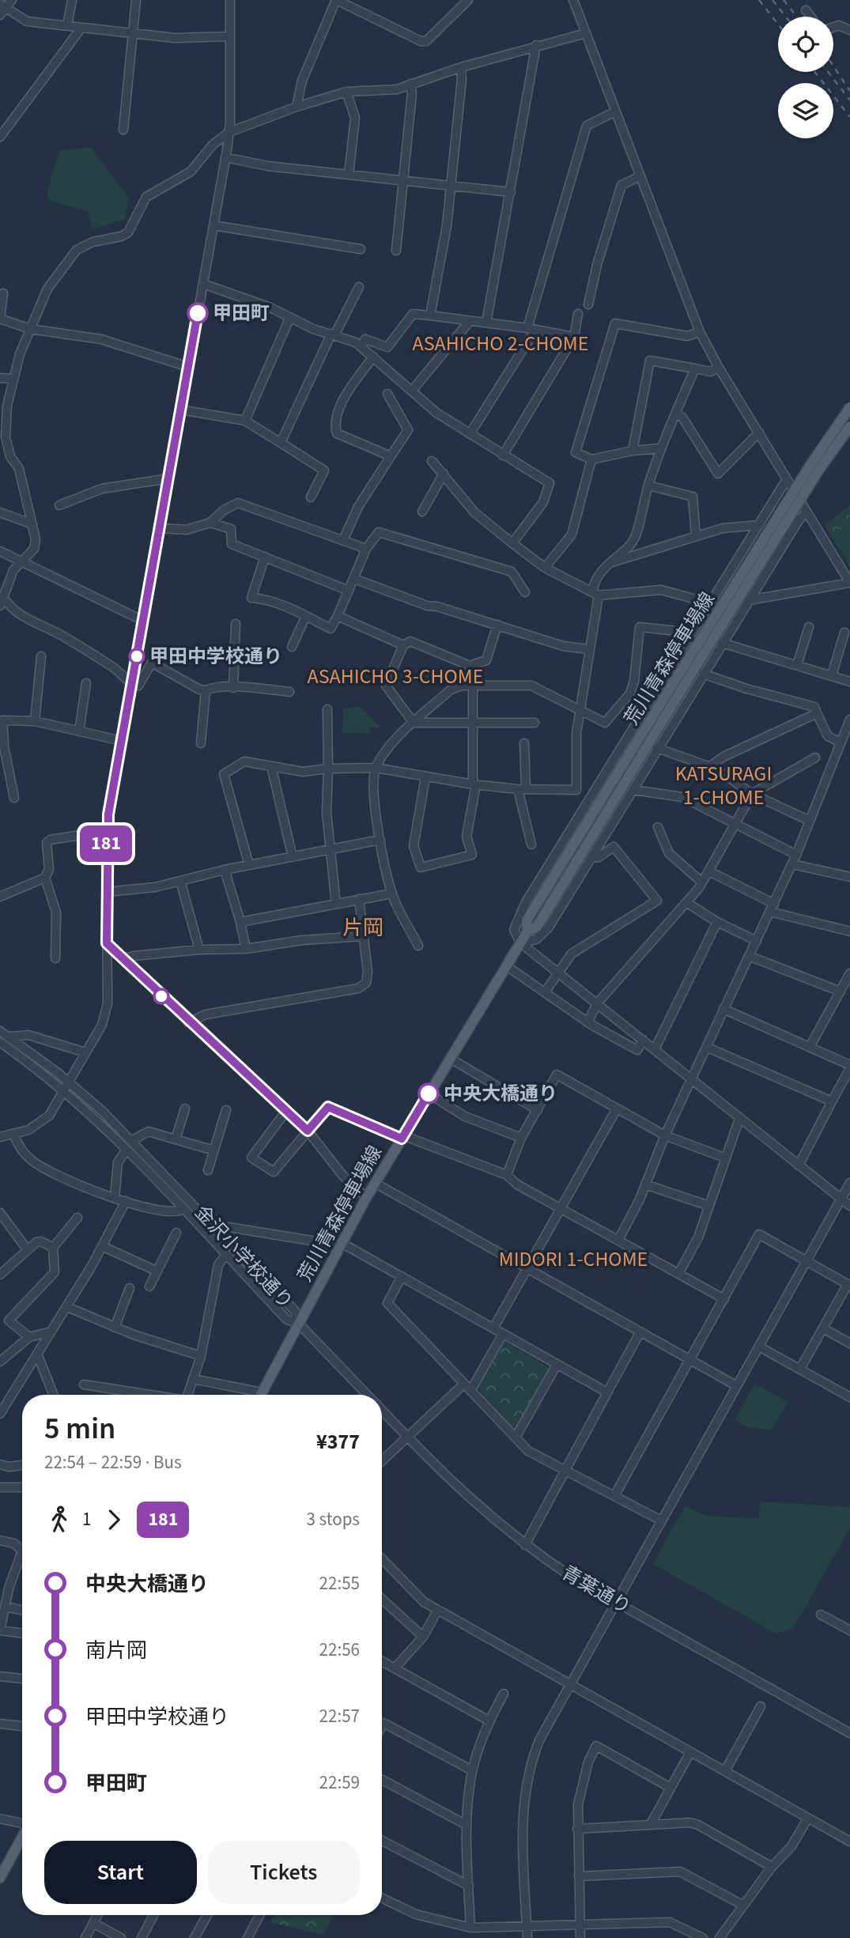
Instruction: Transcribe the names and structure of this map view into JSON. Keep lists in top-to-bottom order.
{
  "streets": {
    "main road": ["荒川青森停車場線"],
    "street": ["金沢小学校通り", "青葉通り"]
  },
  "crossings": [
    ["荒川青森停車場線", "金沢小学校通り"],
    ["荒川青森停車場線", "青葉通り"],
    ["金沢小学校通り", "青葉通り"]
  ],
  "districts": [
    "ASAHICHO 2-CHOME",
    "ASAHICHO 3-CHOME",
    "KATSURAGI 1-CHOME",
    "片岡",
    "MIDORI 1-CHOME"
  ],
  "places": ["甲田町", "甲田中学校通り", "中央大橋通り"],
  "lines": ["bus line 181"],
  "page": {
    "on_map": "181",
    "heading": ["5 min", "22:54 – 22:59 · Bus", "¥377"],
    "legs": ["1", "181", "3 stops"],
    "list": [
      {
        "name": "中央大橋通り",
        "value": "22:55"
      },
      {
        "name": "南片岡",
        "value": "22:56"
      },
      {
        "name": "甲田中学校通り",
        "value": "22:57"
      },
      {
        "name": "甲田町",
        "value": "22:59"
      }
    ],
    "buttons": ["Start", "Tickets"]
  }
}
